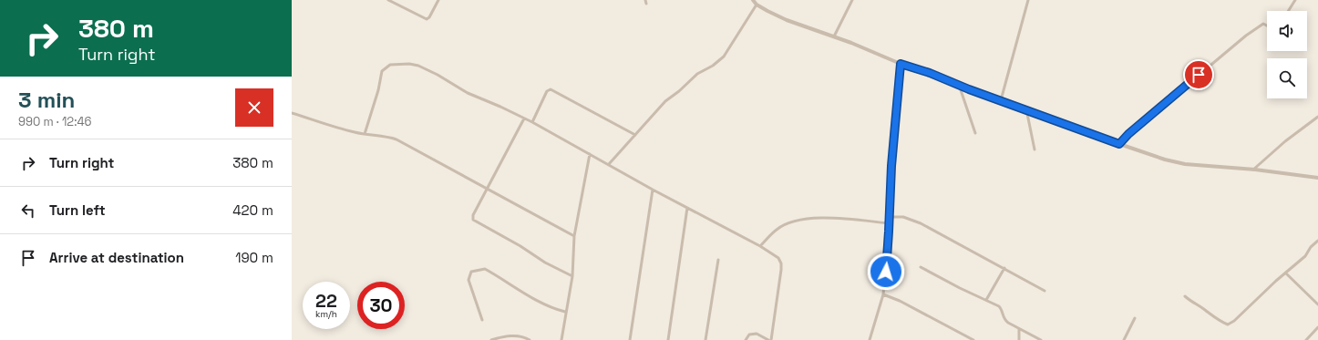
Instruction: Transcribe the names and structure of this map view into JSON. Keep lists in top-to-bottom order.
{
  "page": {
    "turn": ["380 m", "Turn right"],
    "heading": ["3 min", "990 m · 12:46"],
    "list": [
      {
        "name": "Turn right",
        "value": "380 m"
      },
      {
        "name": "Turn left",
        "value": "420 m"
      },
      {
        "name": "Arrive at destination",
        "value": "190 m"
      }
    ],
    "speed": "22 km/h",
    "limit": "30"
  }
}
